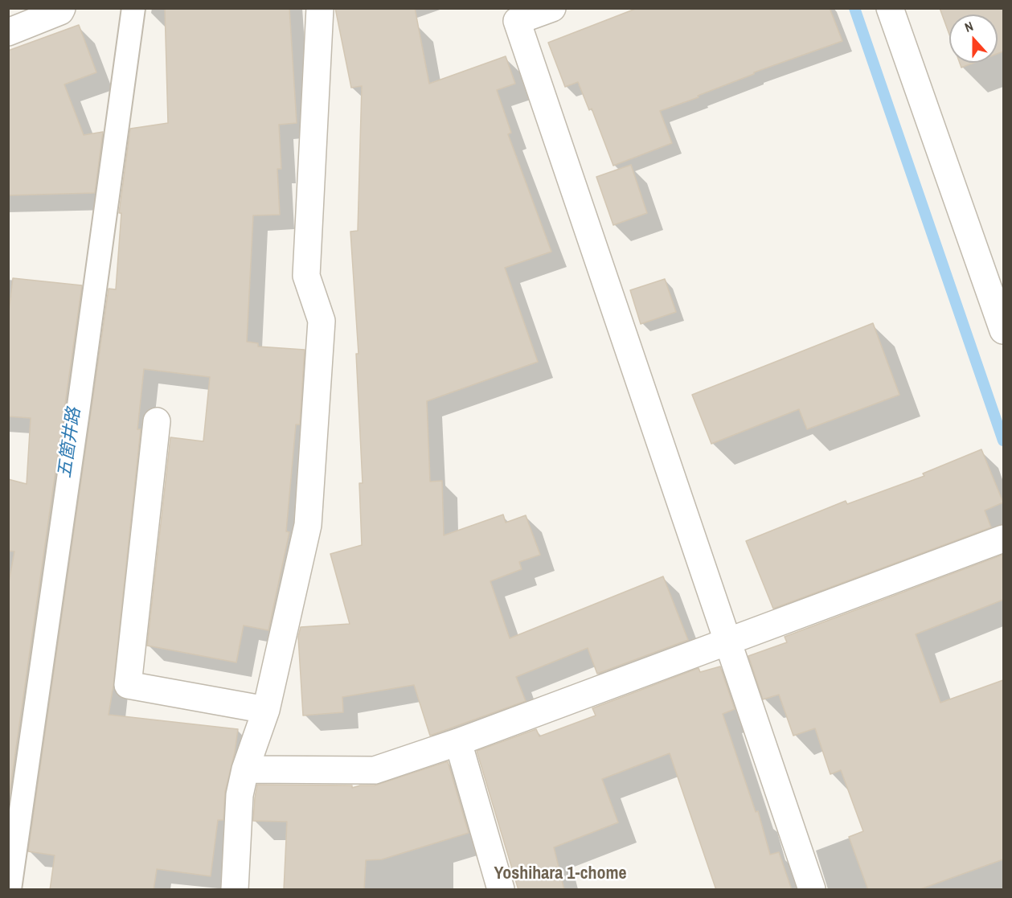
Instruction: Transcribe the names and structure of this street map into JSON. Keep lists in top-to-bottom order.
{
  "districts": ["Yoshihara 1-chome"],
  "water": ["五箇井路"],
  "north": "top"
}
